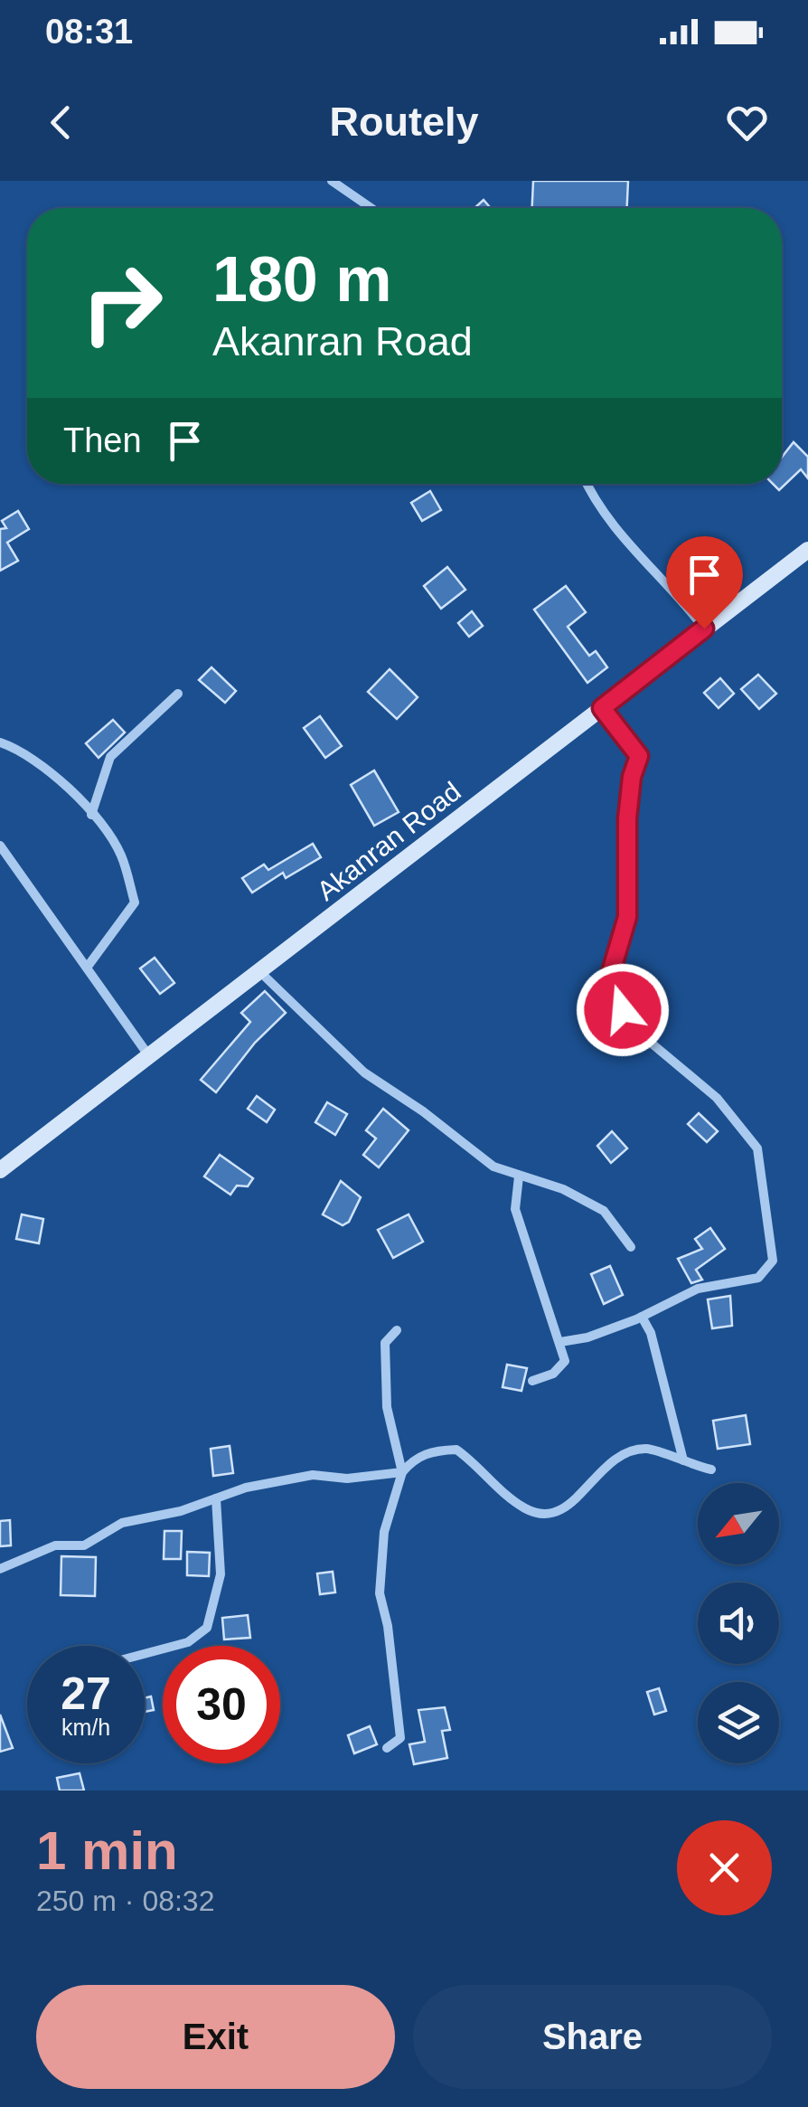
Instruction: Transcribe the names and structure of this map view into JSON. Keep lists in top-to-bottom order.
{
  "streets": {
    "main road": ["Akanran Road"]
  },
  "north": "bottom left",
  "page": {
    "status": "08:31",
    "header": "Routely",
    "turn": ["180 m", "Akanran Road"],
    "then": "Then",
    "speed": "27 km/h",
    "limit": "30",
    "heading": ["1 min", "250 m · 08:32"],
    "buttons": ["Exit", "Share"]
  }
}
